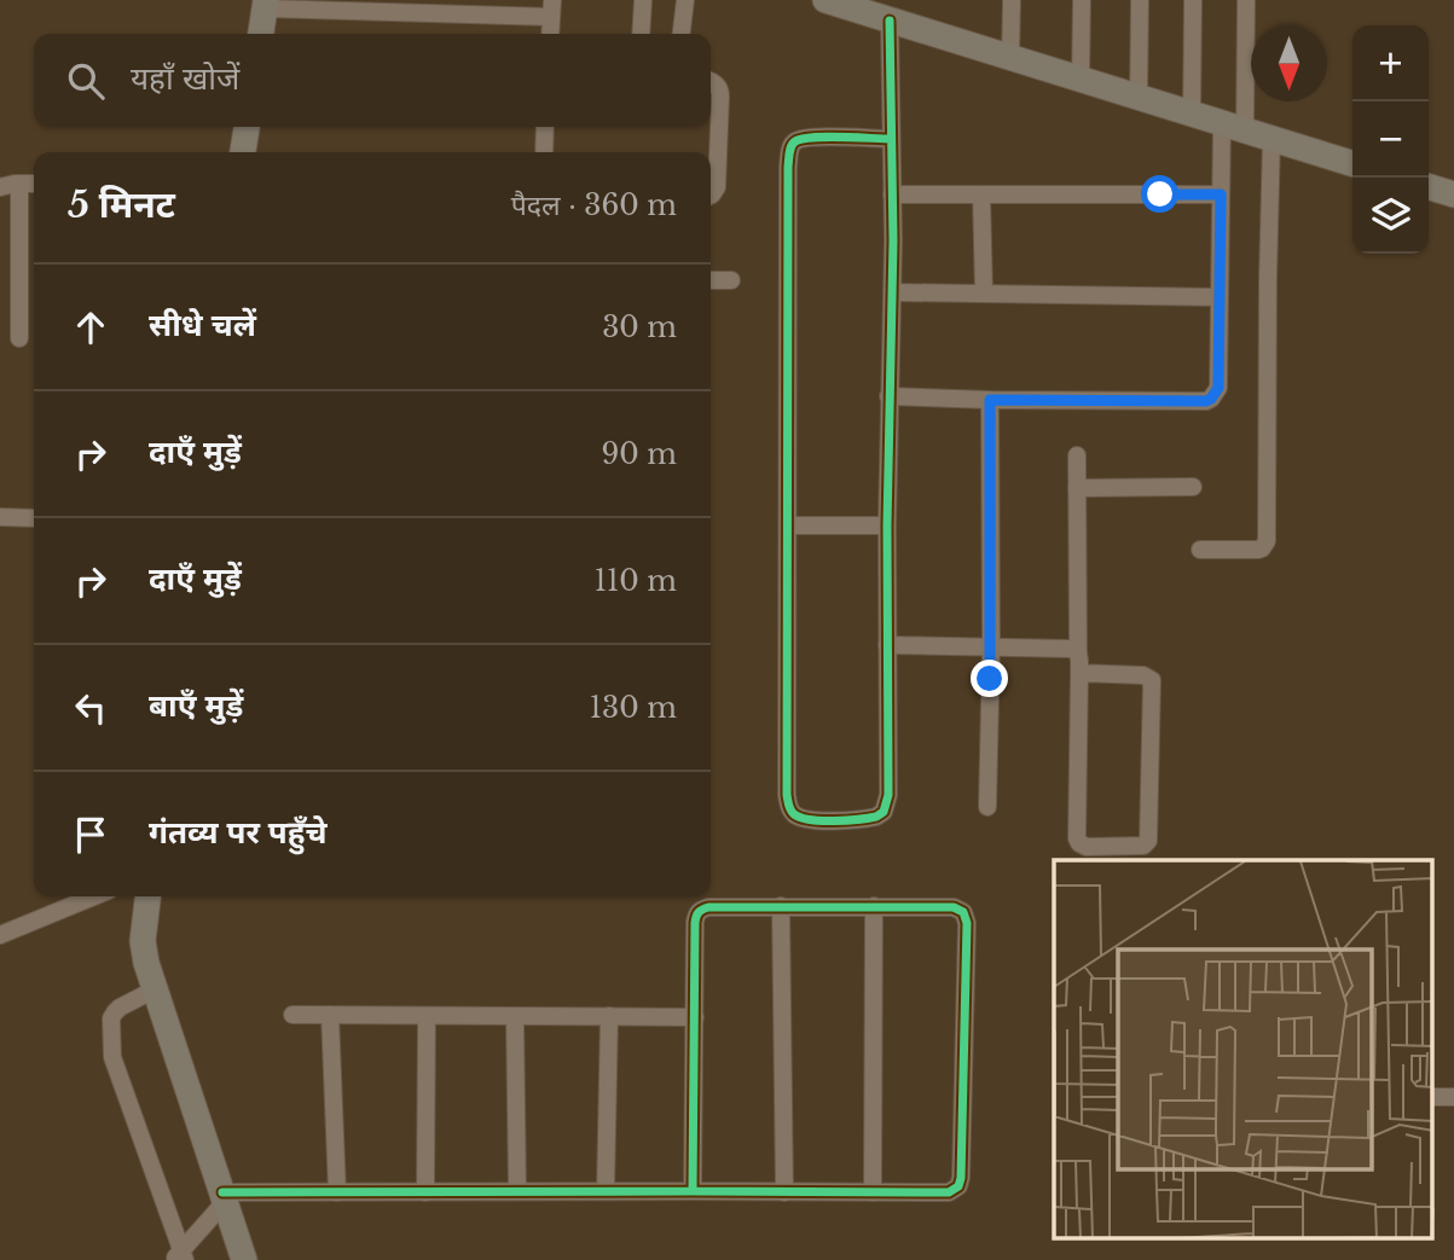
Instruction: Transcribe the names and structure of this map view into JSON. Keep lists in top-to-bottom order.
{
  "north": "bottom",
  "page": {
    "map_buttons": ["+", "−"],
    "search": "यहाँ खोजें",
    "heading": ["5 मिनट", "पैदल · 360 m"],
    "list": [
      ["सीधे चलें", "30 m"],
      ["दाएँ मुड़ें", "90 m"],
      ["दाएँ मुड़ें", "110 m"],
      ["बाएँ मुड़ें", "130 m"],
      "गंतव्य पर पहुँचे"
    ]
  }
}
